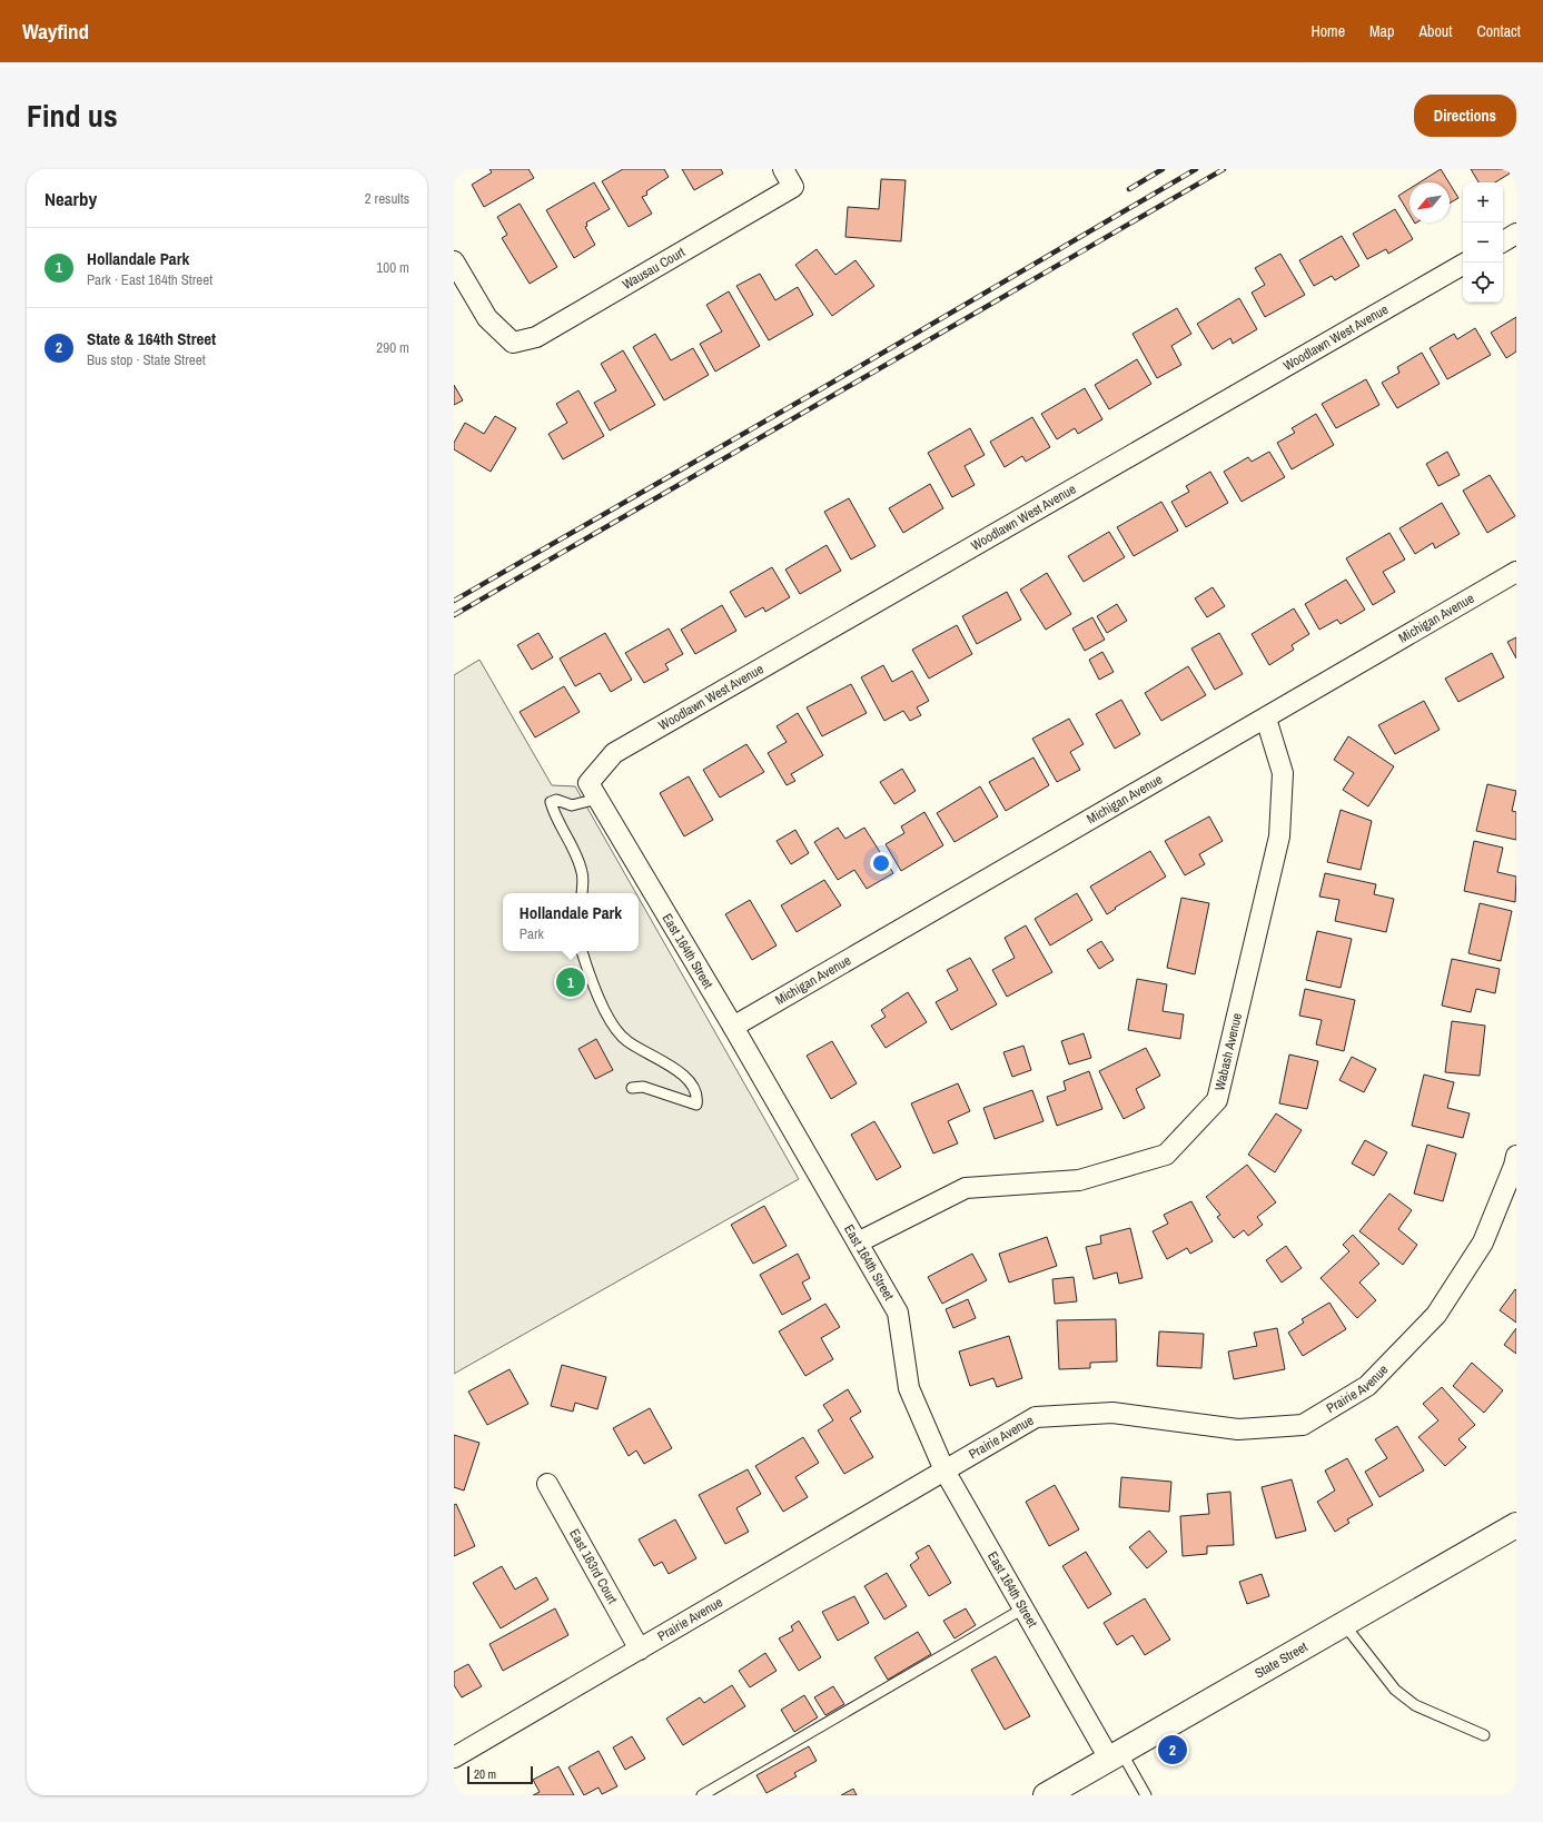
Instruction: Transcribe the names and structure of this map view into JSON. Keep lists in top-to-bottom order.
{
  "streets": {
    "street": [
      "Wausau Court",
      "Woodlawn West Avenue",
      "Michigan Avenue",
      "East 164th Street",
      "Wabash Avenue",
      "Prairie Avenue",
      "East 163rd Court",
      "State Street"
    ]
  },
  "crossings": [
    ["Woodlawn West Avenue", "East 164th Street"],
    ["Michigan Avenue", "East 164th Street"],
    ["Michigan Avenue", "Wabash Avenue"],
    ["East 164th Street", "Wabash Avenue"],
    ["East 164th Street", "Prairie Avenue"],
    ["East 164th Street", "State Street"],
    ["Prairie Avenue", "East 163rd Court"]
  ],
  "scale_bar": "20 m",
  "north": "bottom left",
  "page": {
    "header": "Wayfind",
    "nav": [
      "Home",
      "Map",
      "About",
      "Contact"
    ],
    "title": "Find us",
    "buttons": "Directions",
    "heading": ["Nearby", "2 results"],
    "map_buttons": ["+", "−"],
    "list": [
      {
        "mark": "1",
        "name": "Hollandale Park",
        "note": "Park · East 164th Street",
        "value": "100 m"
      },
      {
        "mark": "2",
        "name": "State & 164th Street",
        "note": "Bus stop · State Street",
        "value": "290 m"
      }
    ],
    "popup": ["Hollandale Park", "Park"],
    "pins": ["1", "2"],
    "scale": "20 m"
  }
}
